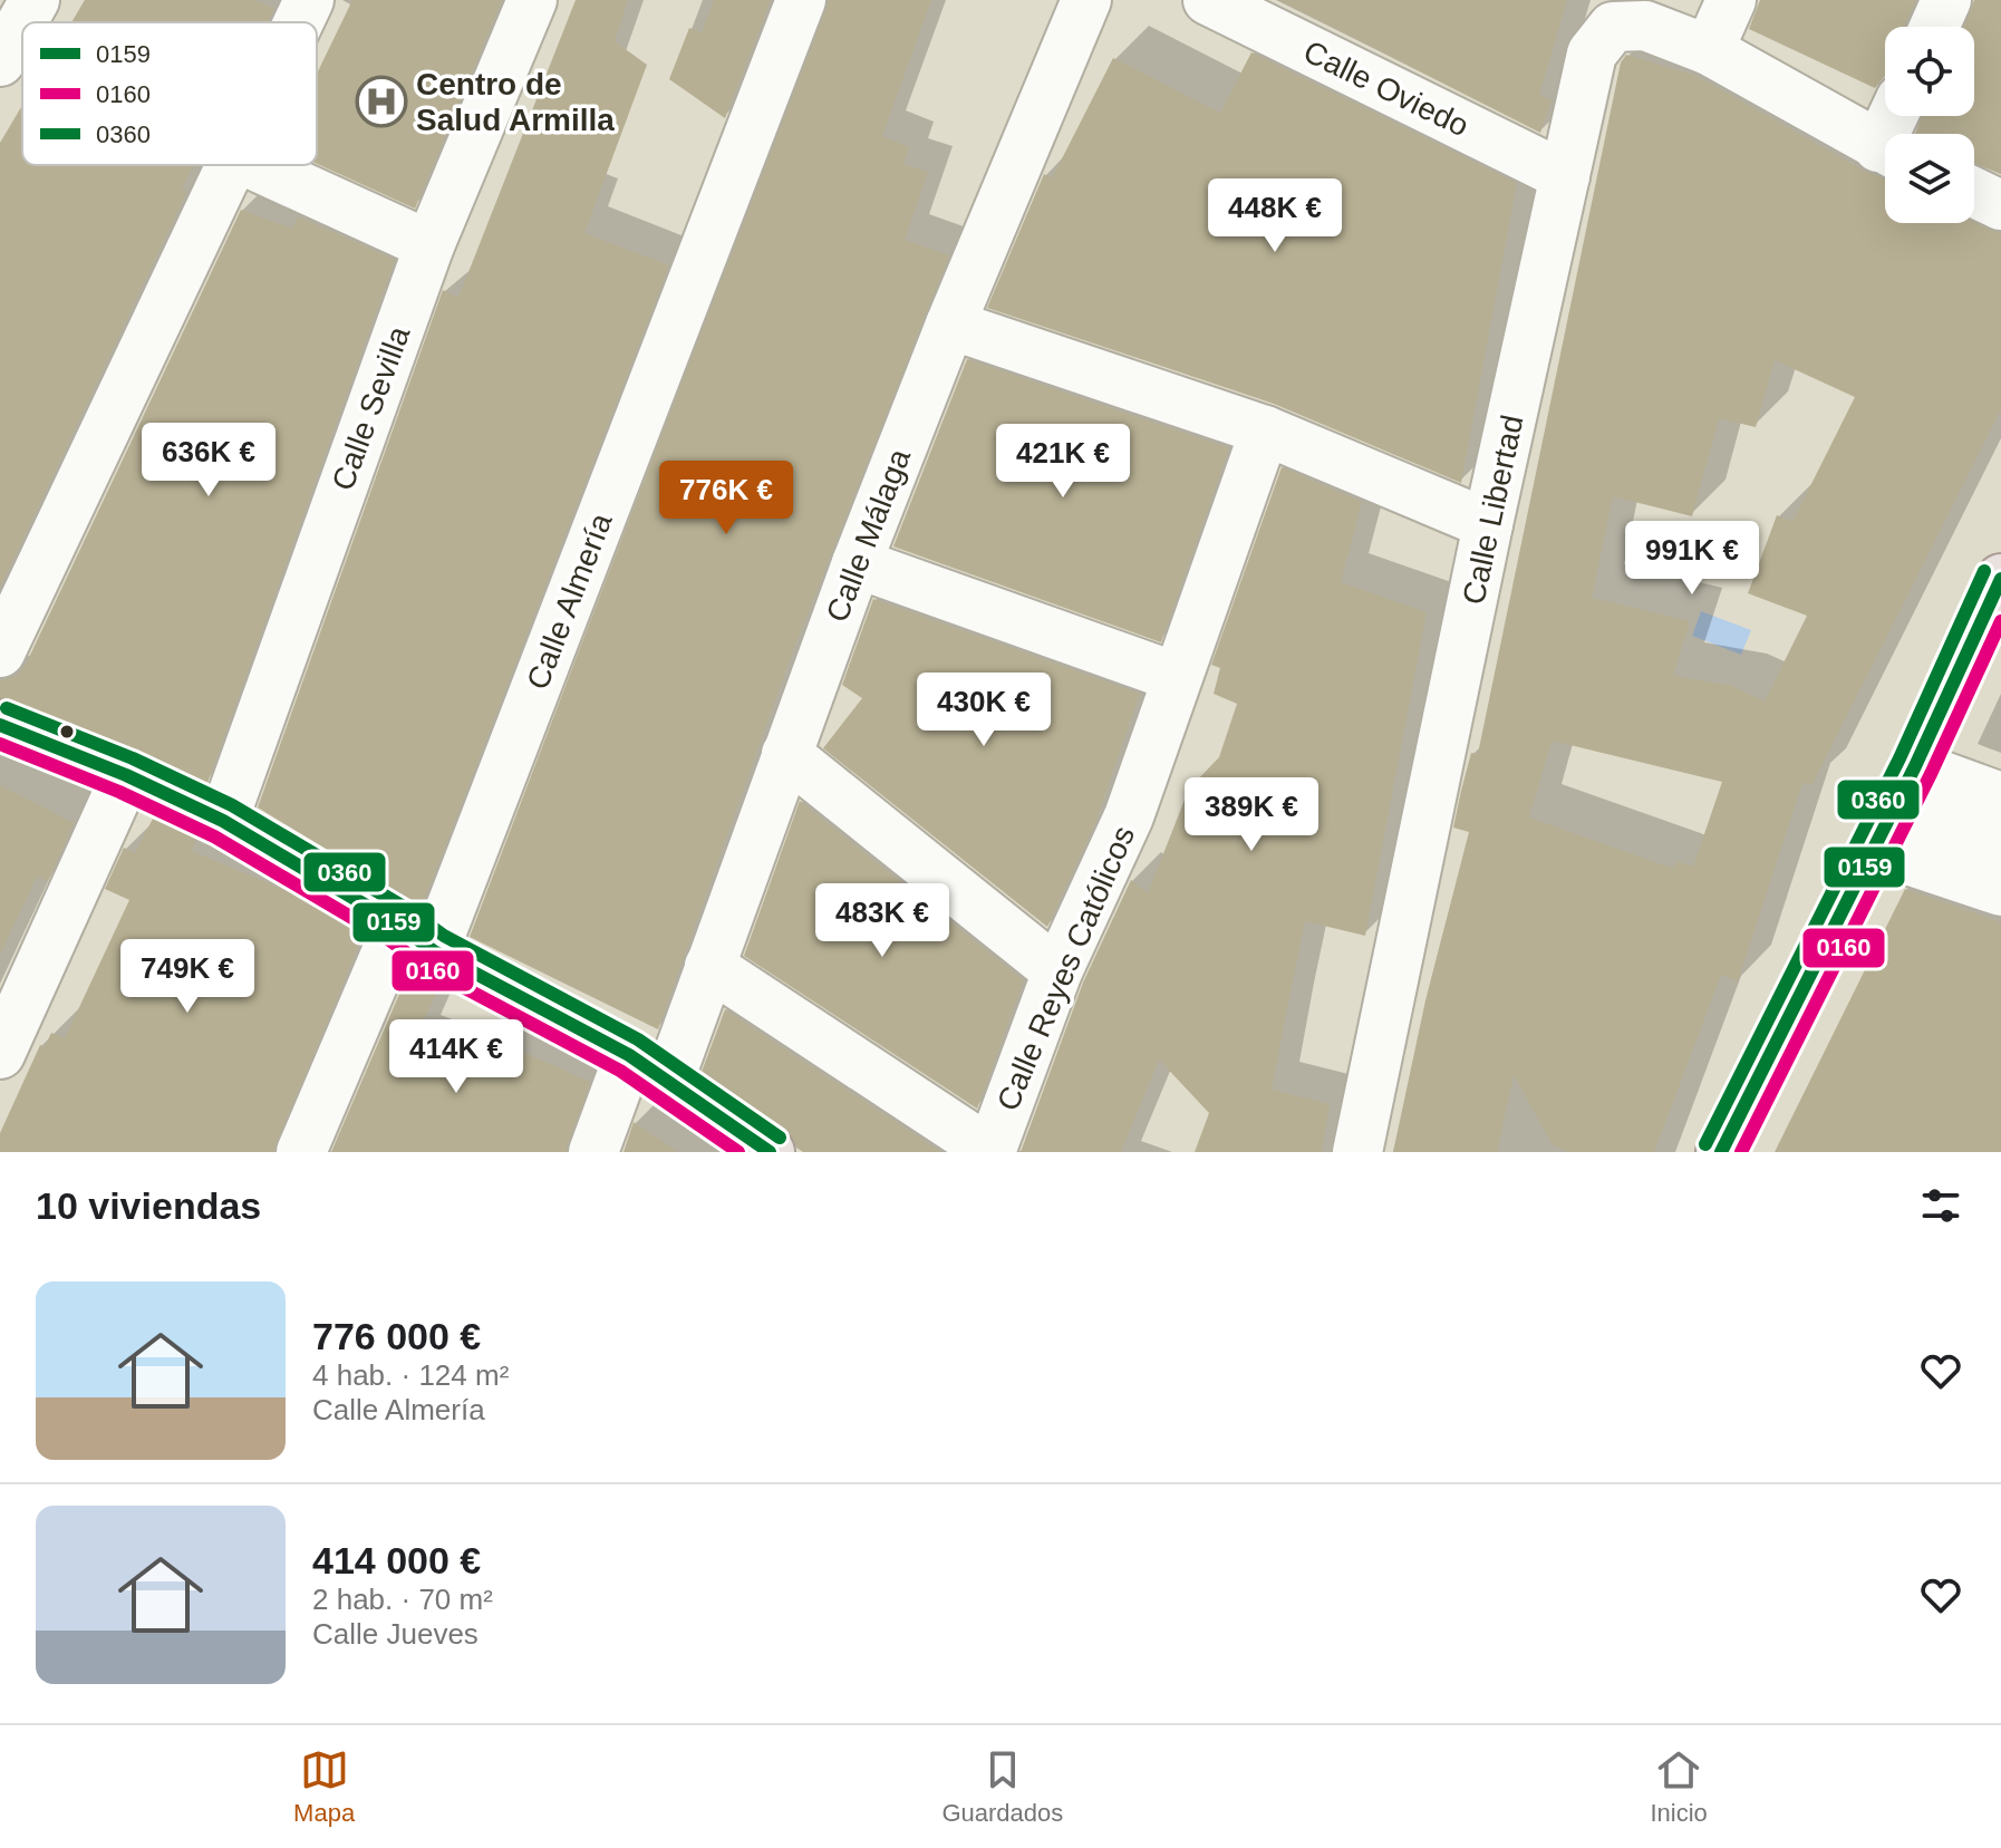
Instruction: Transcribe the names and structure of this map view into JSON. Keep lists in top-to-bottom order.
{
  "streets": {
    "street": [
      "Calle Oviedo",
      "Calle Sevilla",
      "Calle Libertad",
      "Calle Málaga",
      "Calle Almería",
      "Calle Reyes Católicos"
    ]
  },
  "crossings": [
    ["Calle Oviedo", "Calle Libertad"]
  ],
  "places": {
    "hospital": ["Centro de Salud Armilla"]
  },
  "lines": ["transit line 0360", "transit line 0159", "transit line 0160"],
  "legend": ["0159", "0160", "0360"],
  "page": {
    "price": [
      "448K €",
      "636K €",
      "421K €",
      "776K €",
      "991K €",
      "430K €",
      "389K €",
      "483K €",
      "749K €",
      "414K €"
    ],
    "heading": "10 viviendas",
    "list": [
      {
        "name": "776 000 €",
        "note": "4 hab. · 124 m² · Calle Almería"
      },
      {
        "name": "414 000 €",
        "note": "2 hab. · 70 m² · Calle Jueves"
      }
    ],
    "tabs": ["Mapa", "Guardados", "Inicio"]
  }
}
